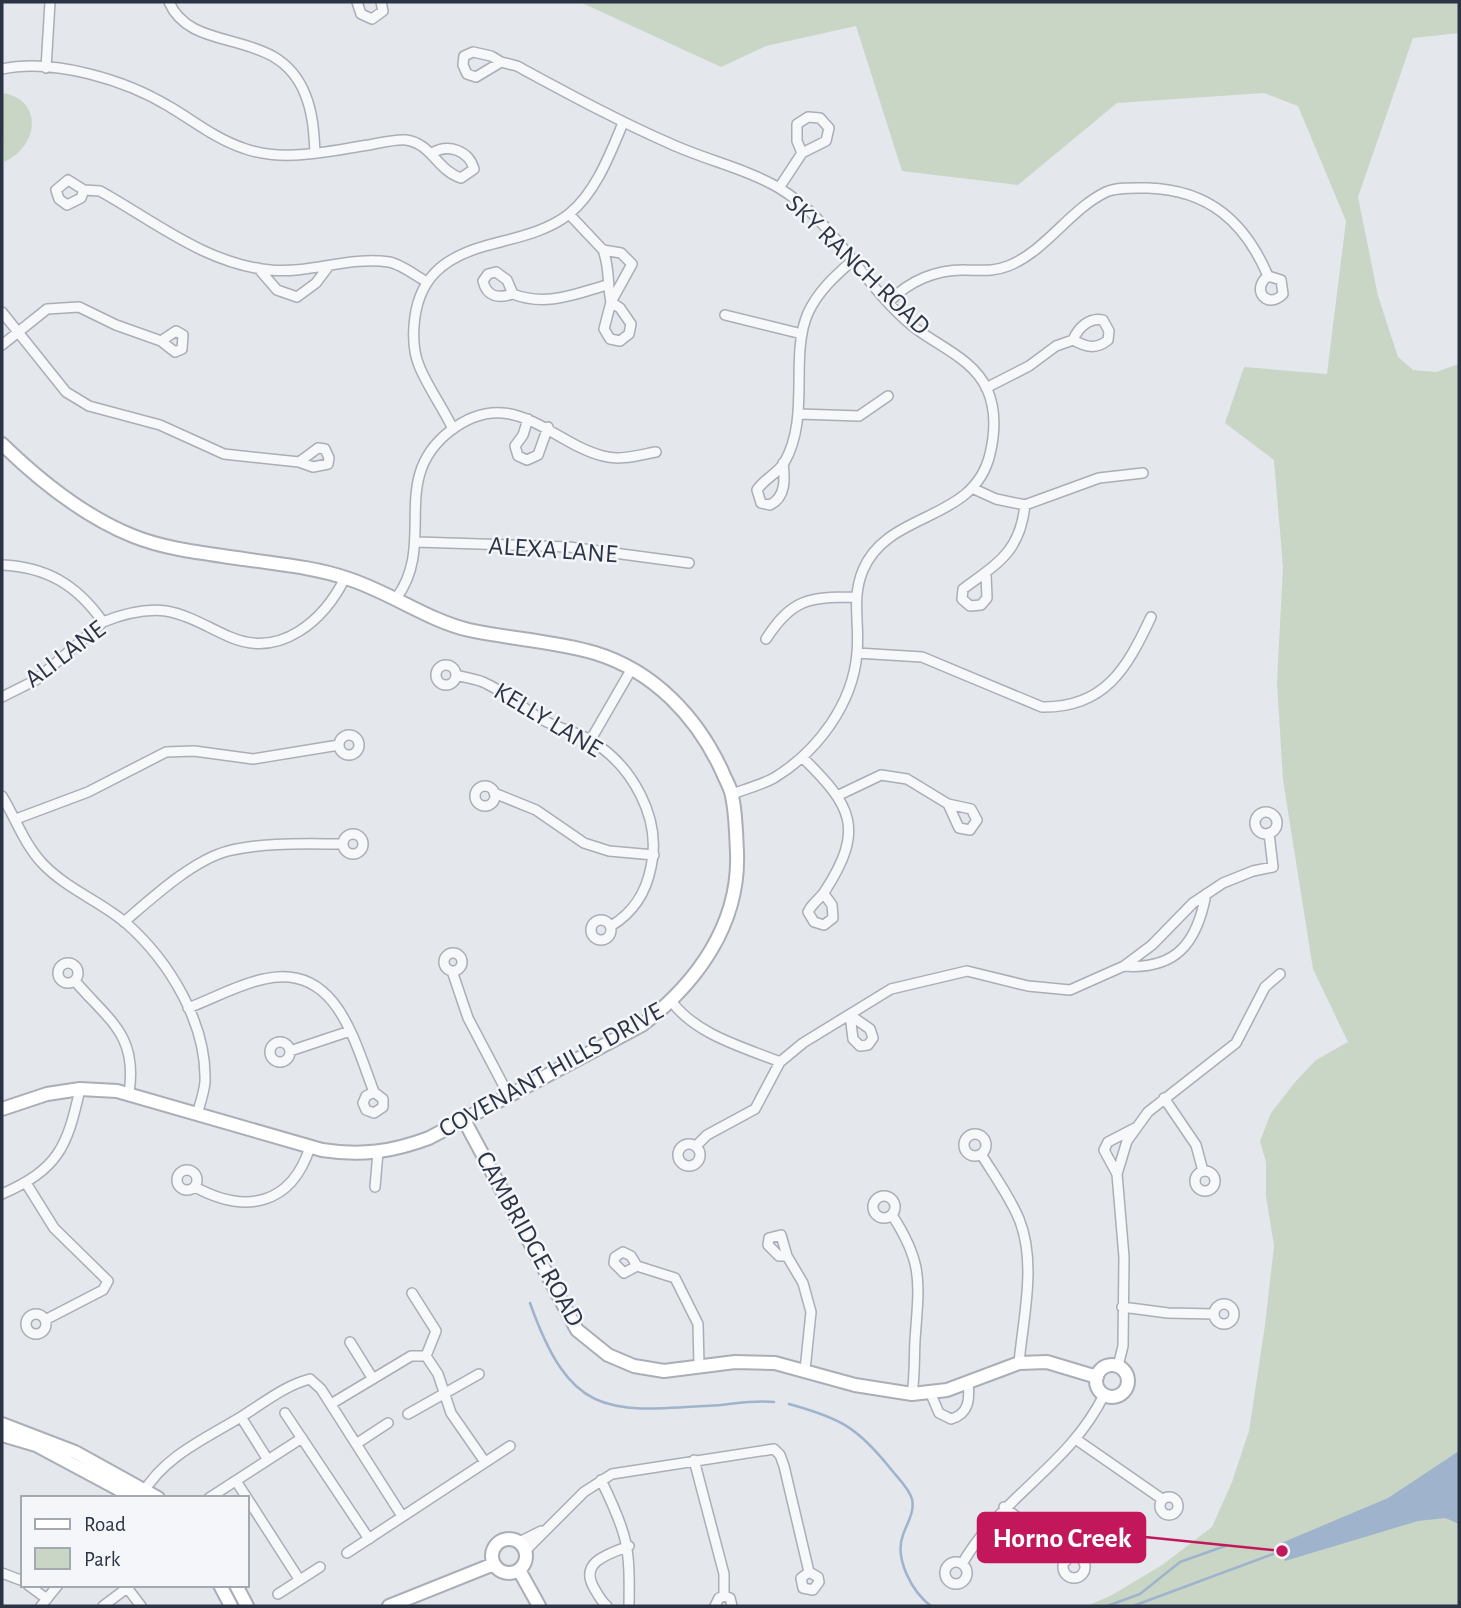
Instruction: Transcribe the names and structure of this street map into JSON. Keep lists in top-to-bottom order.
{
  "streets": {
    "street": [
      "SKY RANCH ROAD",
      "ALEXA LANE",
      "ALI LANE",
      "KELLY LANE",
      "COVENANT HILLS DRIVE",
      "CAMBRIDGE ROAD"
    ]
  },
  "crossings": [
    ["SKY RANCH ROAD", "COVENANT HILLS DRIVE"],
    ["ALI LANE", "COVENANT HILLS DRIVE"],
    ["COVENANT HILLS DRIVE", "CAMBRIDGE ROAD"]
  ],
  "places": ["Horno Creek"],
  "legend": ["Road", "Park"]
}
